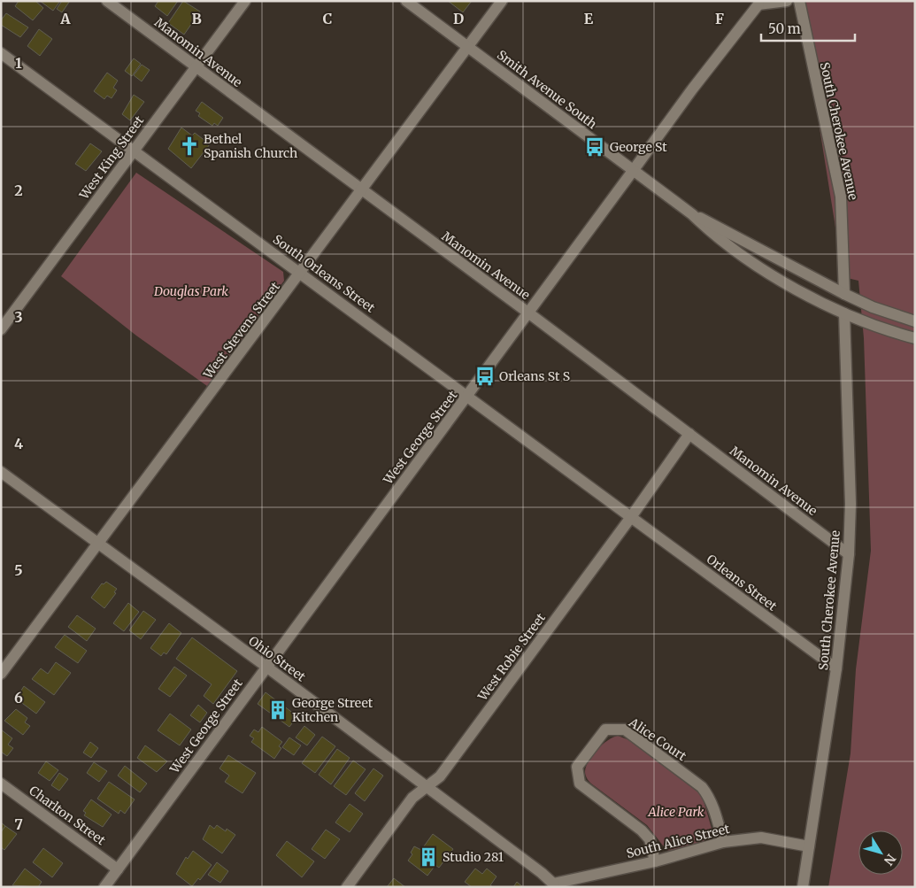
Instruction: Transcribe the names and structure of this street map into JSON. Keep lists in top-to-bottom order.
{
  "streets": {
    "street": [
      "Manomin Avenue",
      "Smith Avenue South",
      "South Cherokee Avenue",
      "West King Street",
      "South Orleans Street",
      "West Stevens Street",
      "West George Street",
      "Orleans Street",
      "West Robie Street",
      "Ohio Street",
      "Alice Court",
      "Charlton Street",
      "South Alice Street"
    ]
  },
  "crossings": [
    ["Manomin Avenue", "South Cherokee Avenue"],
    ["Manomin Avenue", "West King Street"],
    ["Manomin Avenue", "West Stevens Street"],
    ["Manomin Avenue", "West George Street"],
    ["Manomin Avenue", "West Robie Street"],
    ["Smith Avenue South", "South Cherokee Avenue"],
    ["Smith Avenue South", "West Stevens Street"],
    ["Smith Avenue South", "West George Street"],
    ["South Cherokee Avenue", "Orleans Street"],
    ["South Cherokee Avenue", "South Alice Street"],
    ["West King Street", "South Orleans Street"],
    ["South Orleans Street", "West Stevens Street"],
    ["South Orleans Street", "West George Street"],
    ["South Orleans Street", "Orleans Street"],
    ["South Orleans Street", "West Robie Street"],
    ["West Stevens Street", "Ohio Street"],
    ["West George Street", "Ohio Street"],
    ["West George Street", "Charlton Street"],
    ["Orleans Street", "West Robie Street"],
    ["West Robie Street", "Ohio Street"],
    ["Ohio Street", "South Alice Street"],
    ["Alice Court", "South Alice Street"]
  ],
  "parks": ["Douglas Park", "Alice Park"],
  "places": {
    "church": ["Bethel Spanish Church"],
    "bus stop": ["George St", "Orleans St S"],
    "building": ["George Street Kitchen", "Studio 281"]
  },
  "scale_bar": "50 m",
  "north": "bottom right",
  "grid": {
    "columns": [
      "A",
      "B",
      "C",
      "D",
      "E",
      "F"
    ],
    "rows": [
      "1",
      "2",
      "3",
      "4",
      "5",
      "6",
      "7"
    ]
  }
}
